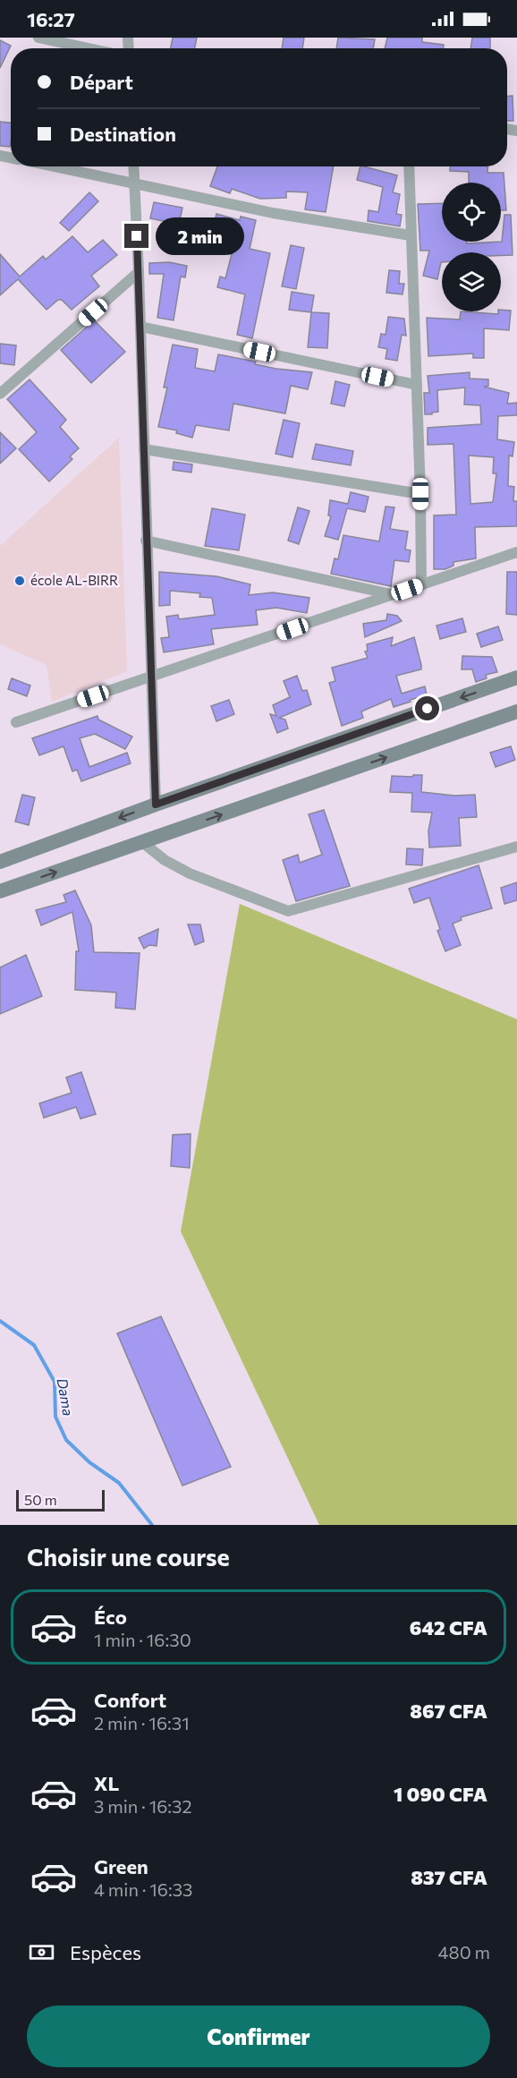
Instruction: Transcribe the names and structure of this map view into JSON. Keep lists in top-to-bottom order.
{
  "water": ["Dama"],
  "places": ["école AL-BIRR"],
  "scale_bar": "50 m",
  "page": {
    "status": "16:27",
    "banner": ["Départ", "Destination"],
    "bubble": "2 min",
    "scale": "50 m",
    "heading": "Choisir une course",
    "list": [
      {
        "name": "Éco",
        "note": "1 min · 16:30",
        "value": "642 CFA"
      },
      {
        "name": "Confort",
        "note": "2 min · 16:31",
        "value": "867 CFA"
      },
      {
        "name": "XL",
        "note": "3 min · 16:32",
        "value": "1 090 CFA"
      },
      {
        "name": "Green",
        "note": "4 min · 16:33",
        "value": "837 CFA"
      }
    ],
    "pay": ["Espèces", "480 m"],
    "buttons": "Confirmer"
  }
}
